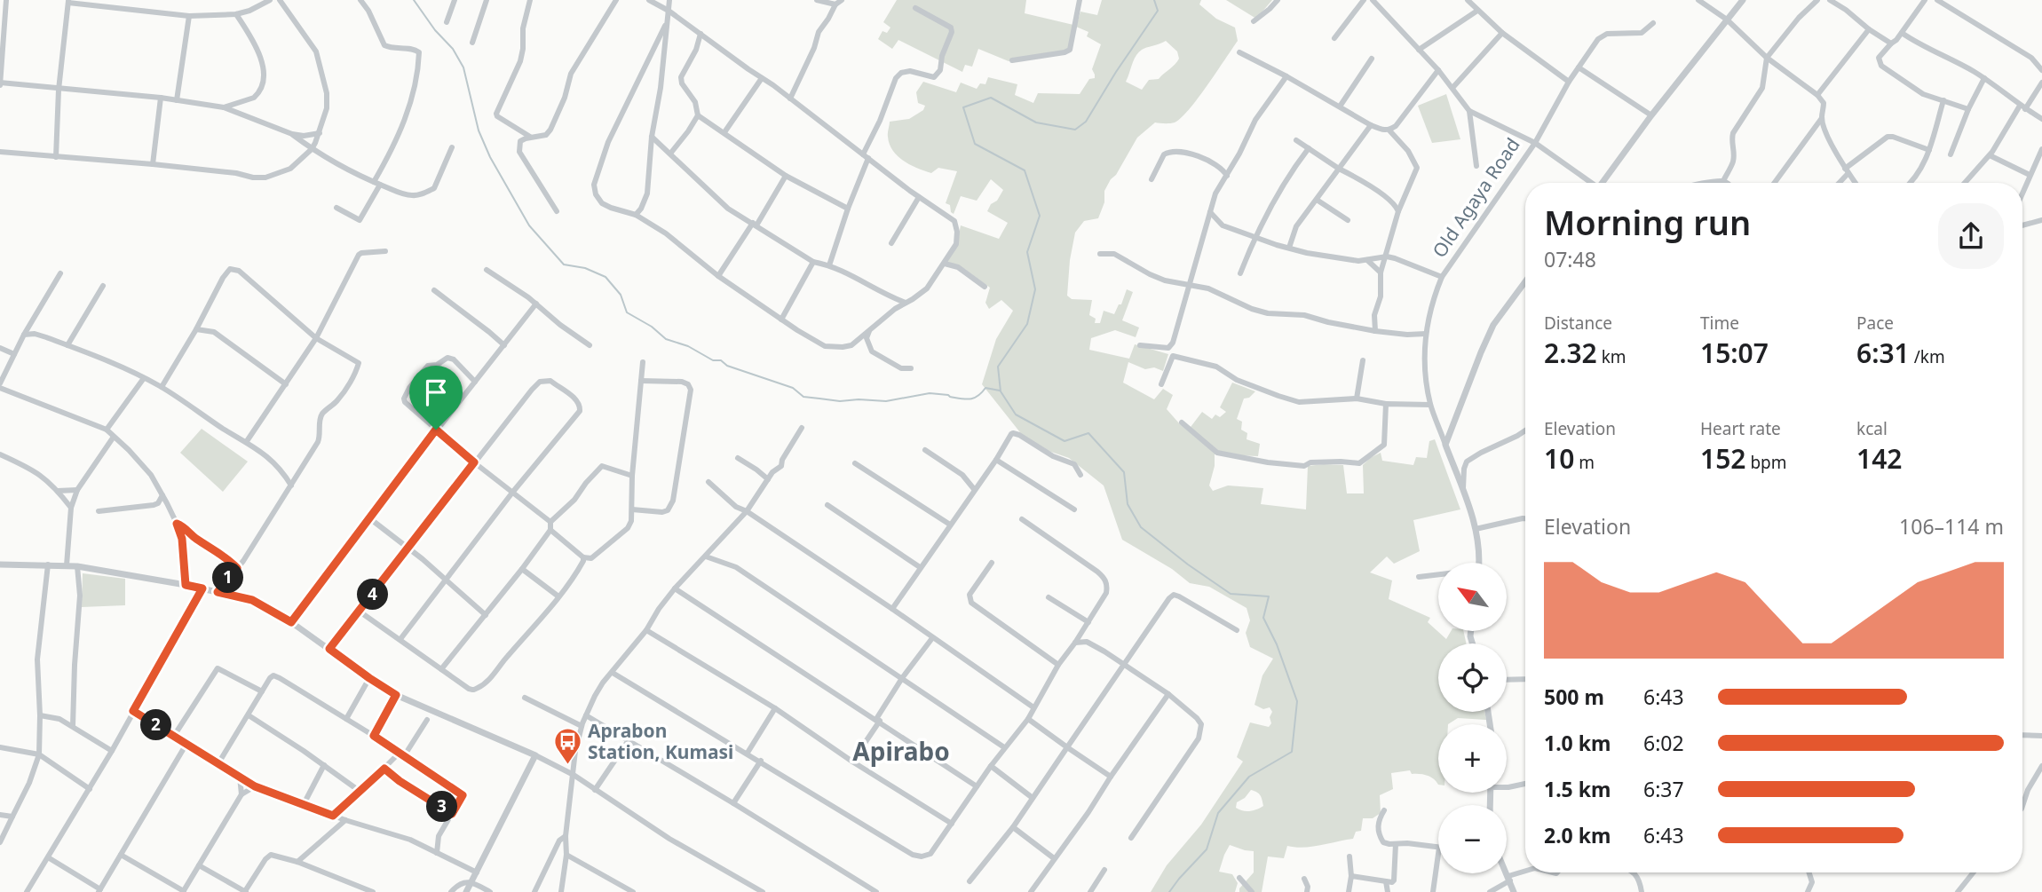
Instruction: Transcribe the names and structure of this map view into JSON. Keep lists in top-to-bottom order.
{
  "streets": {
    "street": ["Old Agaya Road"]
  },
  "districts": ["Apirabo"],
  "places": {
    "bus stop": ["Aprabon Station, Kumasi"]
  },
  "north": "top left",
  "page": {
    "heading": ["Morning run", "07:48"],
    "stats": [
      ["Distance", "2.32 km"],
      ["Time", "15:07"],
      ["Pace", "6:31 /km"],
      ["Elevation", "10 m"],
      ["Heart rate", "152 bpm"],
      ["kcal", "142"]
    ],
    "chart": ["Elevation", "106–114 m"],
    "pins": [
      "1",
      "4",
      "2",
      "3"
    ],
    "map_buttons": ["+", "−"],
    "list": [
      {
        "name": "500 m",
        "note": "6:43"
      },
      {
        "name": "1.0 km",
        "note": "6:02"
      },
      {
        "name": "1.5 km",
        "note": "6:37"
      },
      {
        "name": "2.0 km",
        "note": "6:43"
      }
    ]
  }
}
